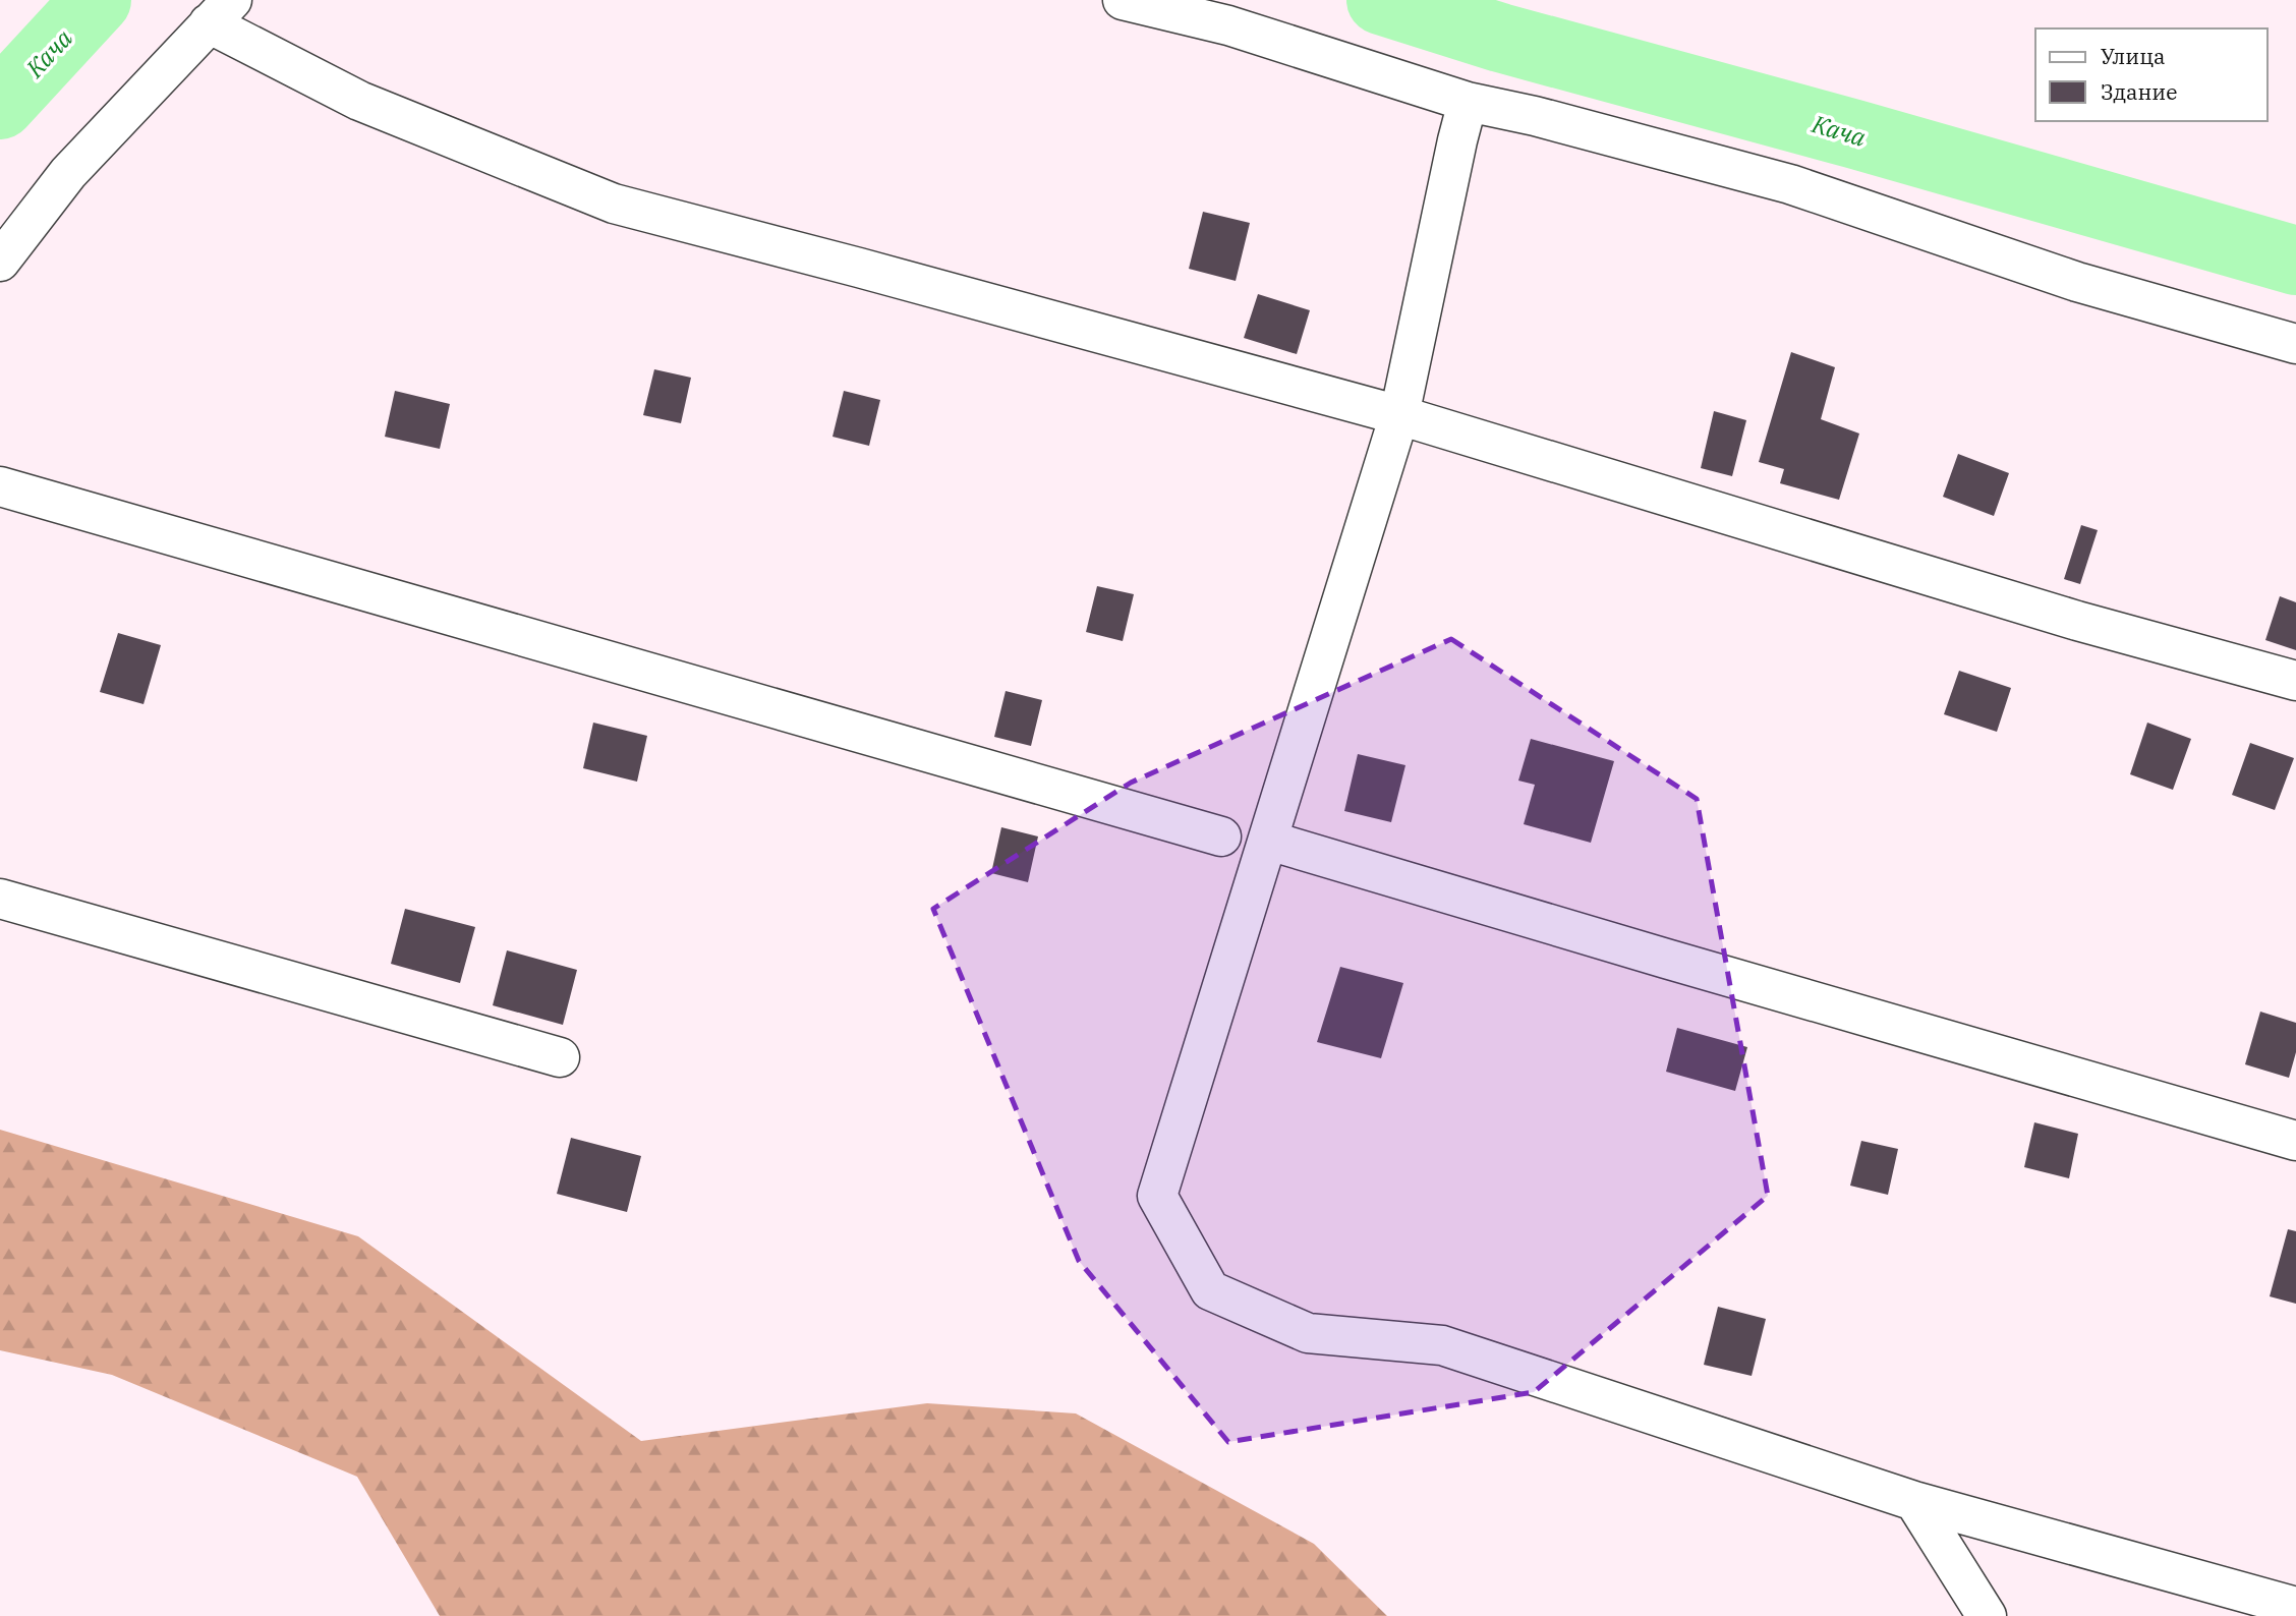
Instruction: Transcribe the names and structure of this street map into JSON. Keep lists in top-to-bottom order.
{
  "water": ["Кача"],
  "legend": ["Улица", "Здание"]
}
